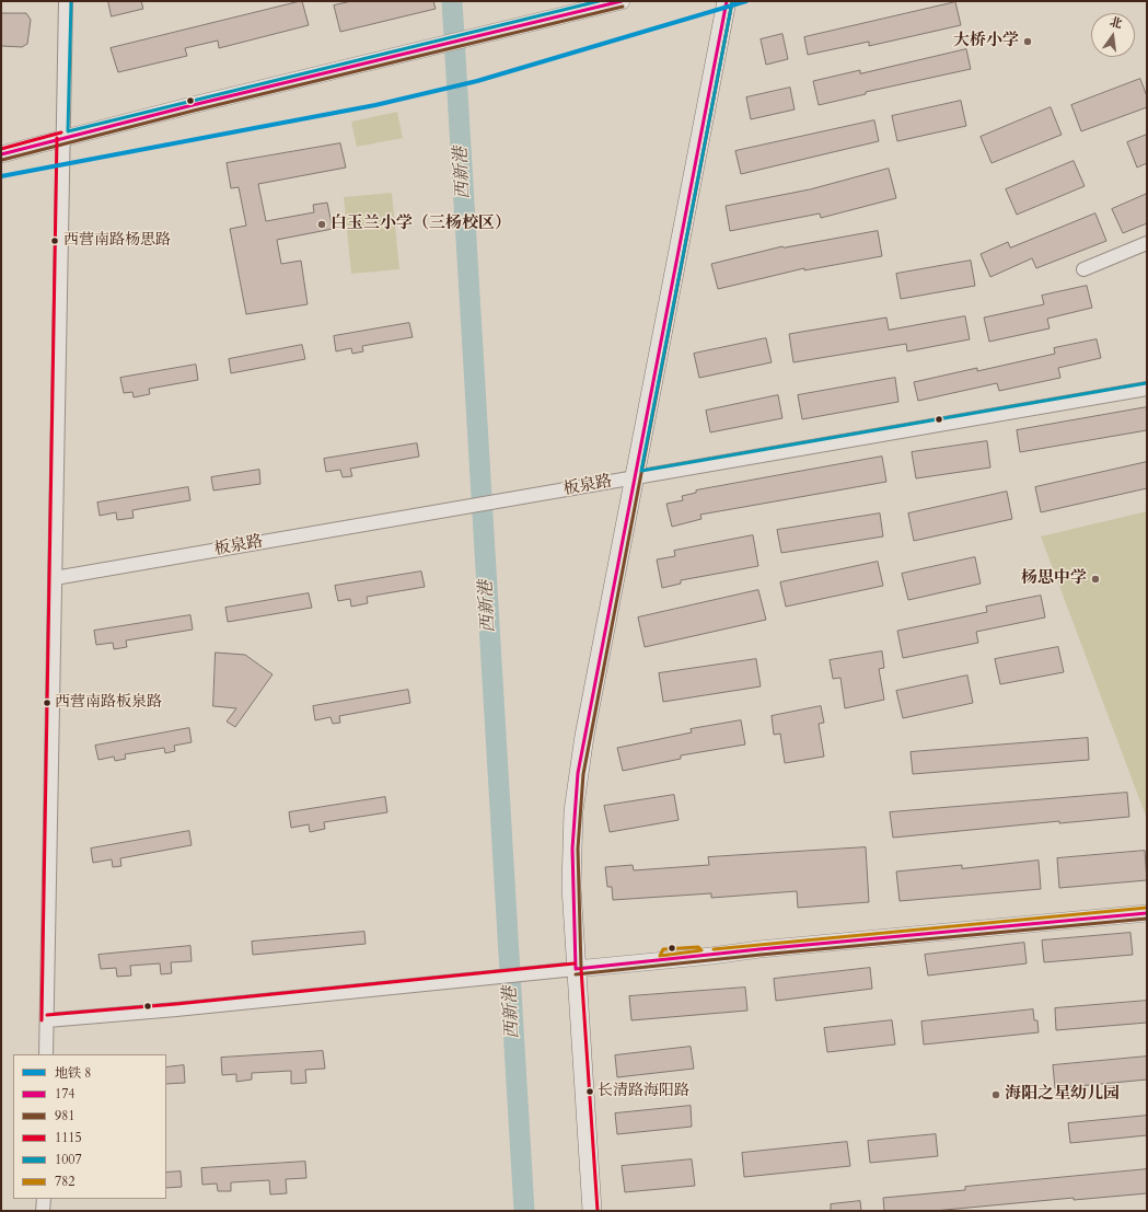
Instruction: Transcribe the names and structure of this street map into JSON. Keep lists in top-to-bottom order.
{
  "streets": {
    "street": ["板泉路"]
  },
  "water": ["西新港"],
  "places": [
    "大桥小学",
    "白玉兰小学（三杨校区）",
    "西营南路杨思路",
    "杨思中学",
    "西营南路板泉路",
    "长清路海阳路",
    "海阳之星幼儿园"
  ],
  "lines": [
    "metro line 8",
    "transit line 174",
    "transit line 1007",
    "transit line 981",
    "transit line 1115",
    "transit line 782"
  ],
  "legend": [
    "地铁 8",
    "174",
    "981",
    "1115",
    "1007",
    "782"
  ],
  "north": "top"
}
